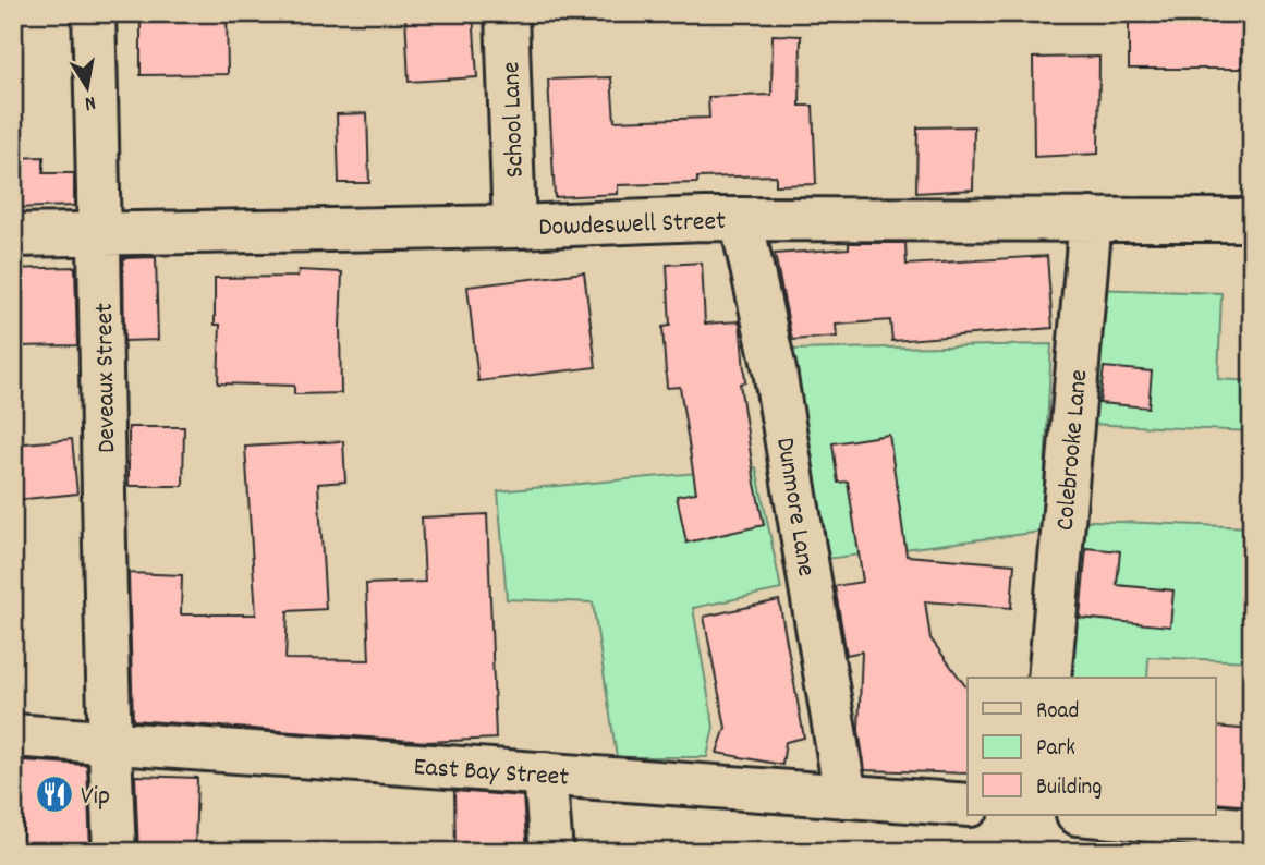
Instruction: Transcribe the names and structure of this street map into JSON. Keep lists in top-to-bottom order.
{
  "streets": {
    "main road": [
      "School Lane",
      "Dowdeswell Street",
      "Deveaux Street",
      "Colebrooke Lane",
      "Dunmore Lane",
      "East Bay Street"
    ]
  },
  "crossings": [
    ["School Lane", "Dowdeswell Street"],
    ["Dowdeswell Street", "Deveaux Street"],
    ["Dowdeswell Street", "Colebrooke Lane"],
    ["Dowdeswell Street", "Dunmore Lane"],
    ["Deveaux Street", "East Bay Street"],
    ["Dunmore Lane", "East Bay Street"]
  ],
  "places": {
    "restaurant": ["Vip"]
  },
  "legend": ["Road", "Park", "Building"],
  "north": "bottom"
}
